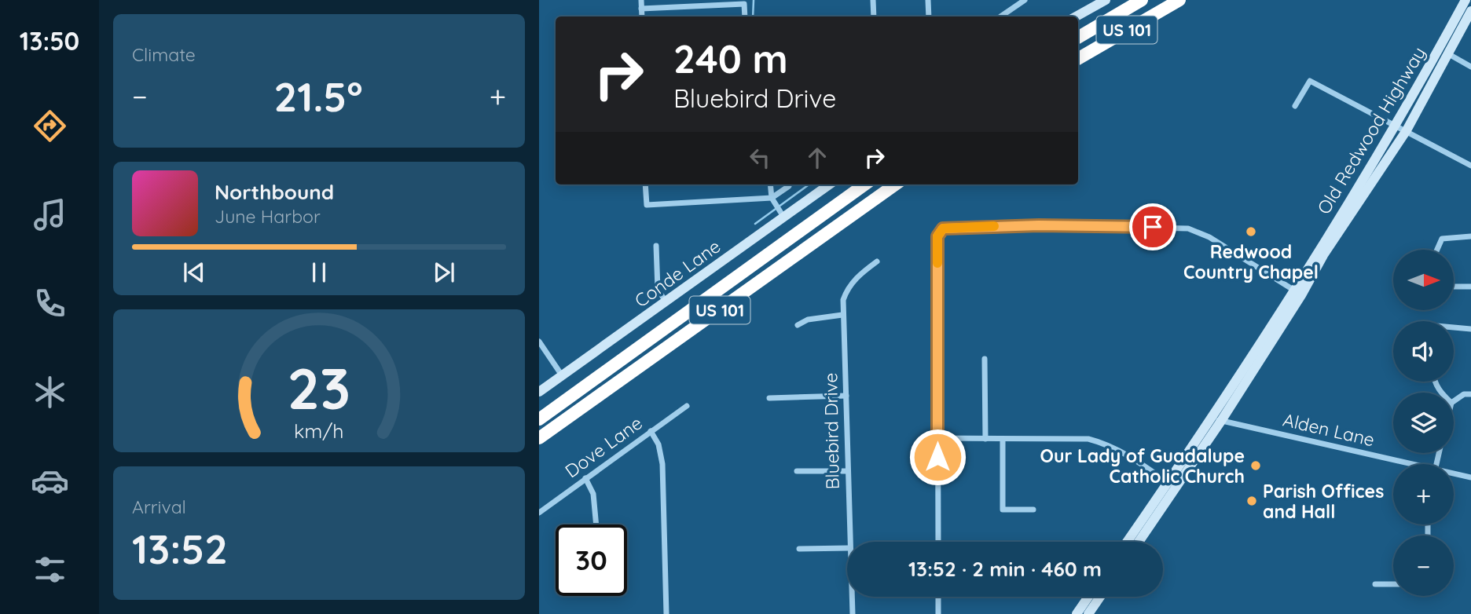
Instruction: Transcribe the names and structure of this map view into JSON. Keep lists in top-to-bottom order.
{
  "streets": {
    "highway": ["US 101"],
    "main road": ["Old Redwood Highway", "Conde Lane"],
    "street": ["Alden Lane", "Bluebird Drive", "Dove Lane"]
  },
  "crossings": [
    ["Old Redwood Highway", "Alden Lane"]
  ],
  "places": ["Redwood Country Chapel", "Our Lady of Guadalupe Catholic Church", "Parish Offices and Hall"],
  "north": "right",
  "page": {
    "tabs": "13:50",
    "tile": [
      "Climate",
      ["Arrival", "13:52"]
    ],
    "turn": ["240 m", "Bluebird Drive"],
    "heat": ["−", "21.5°", "+"],
    "song": ["Northbound", "June Harbor"],
    "map_buttons": ["+", "−"],
    "limit": "30",
    "trip": "13:52 · 2 min · 460 m",
    "gauge": ["23", "km/h"]
  }
}
